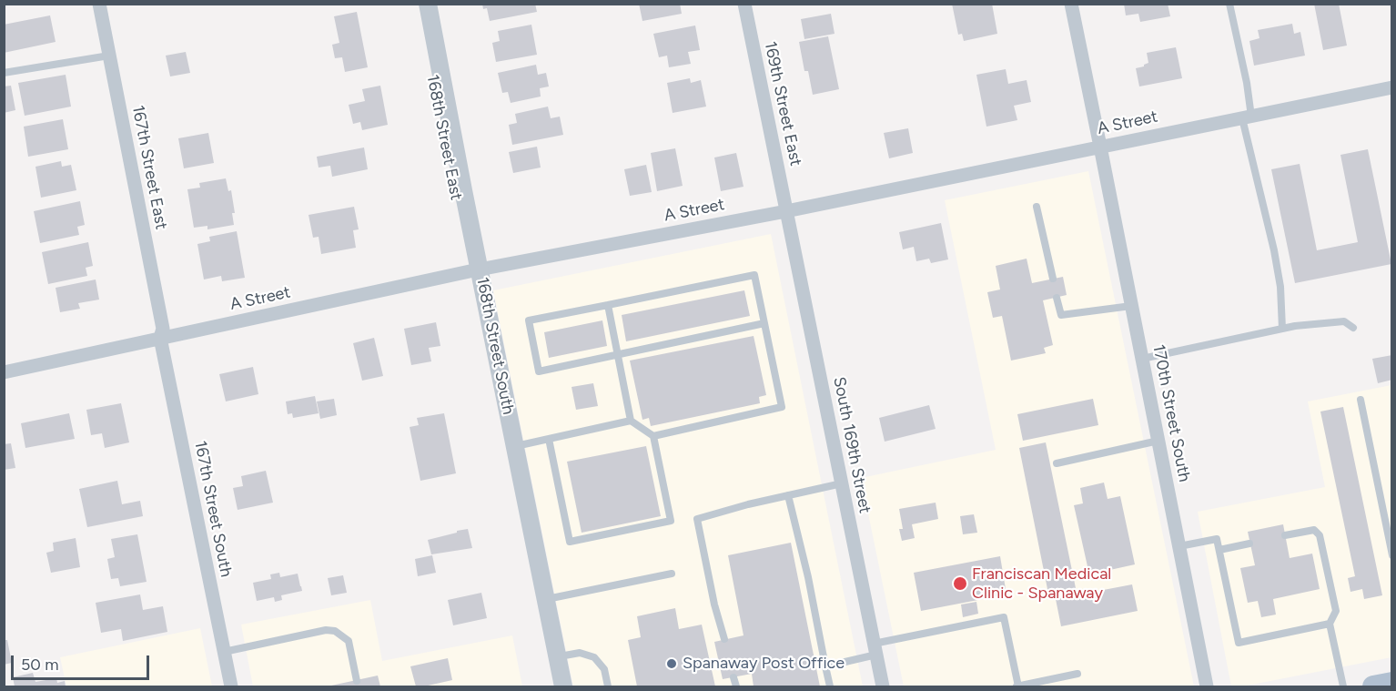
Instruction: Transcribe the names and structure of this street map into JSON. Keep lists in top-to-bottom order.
{
  "streets": {
    "street": [
      "169th Street East",
      "A Street",
      "168th Street East",
      "167th Street East",
      "168th Street South",
      "170th Street South",
      "South 169th Street",
      "167th Street South"
    ]
  },
  "crossings": [
    ["169th Street East", "A Street"],
    ["169th Street East", "South 169th Street"],
    ["A Street", "168th Street East"],
    ["A Street", "167th Street East"],
    ["A Street", "168th Street South"],
    ["A Street", "170th Street South"],
    ["A Street", "South 169th Street"],
    ["A Street", "167th Street South"],
    ["168th Street East", "168th Street South"],
    ["167th Street East", "167th Street South"]
  ],
  "places": ["Franciscan Medical Clinic - Spanaway", "Spanaway Post Office"],
  "scale_bar": "50 m"
}
